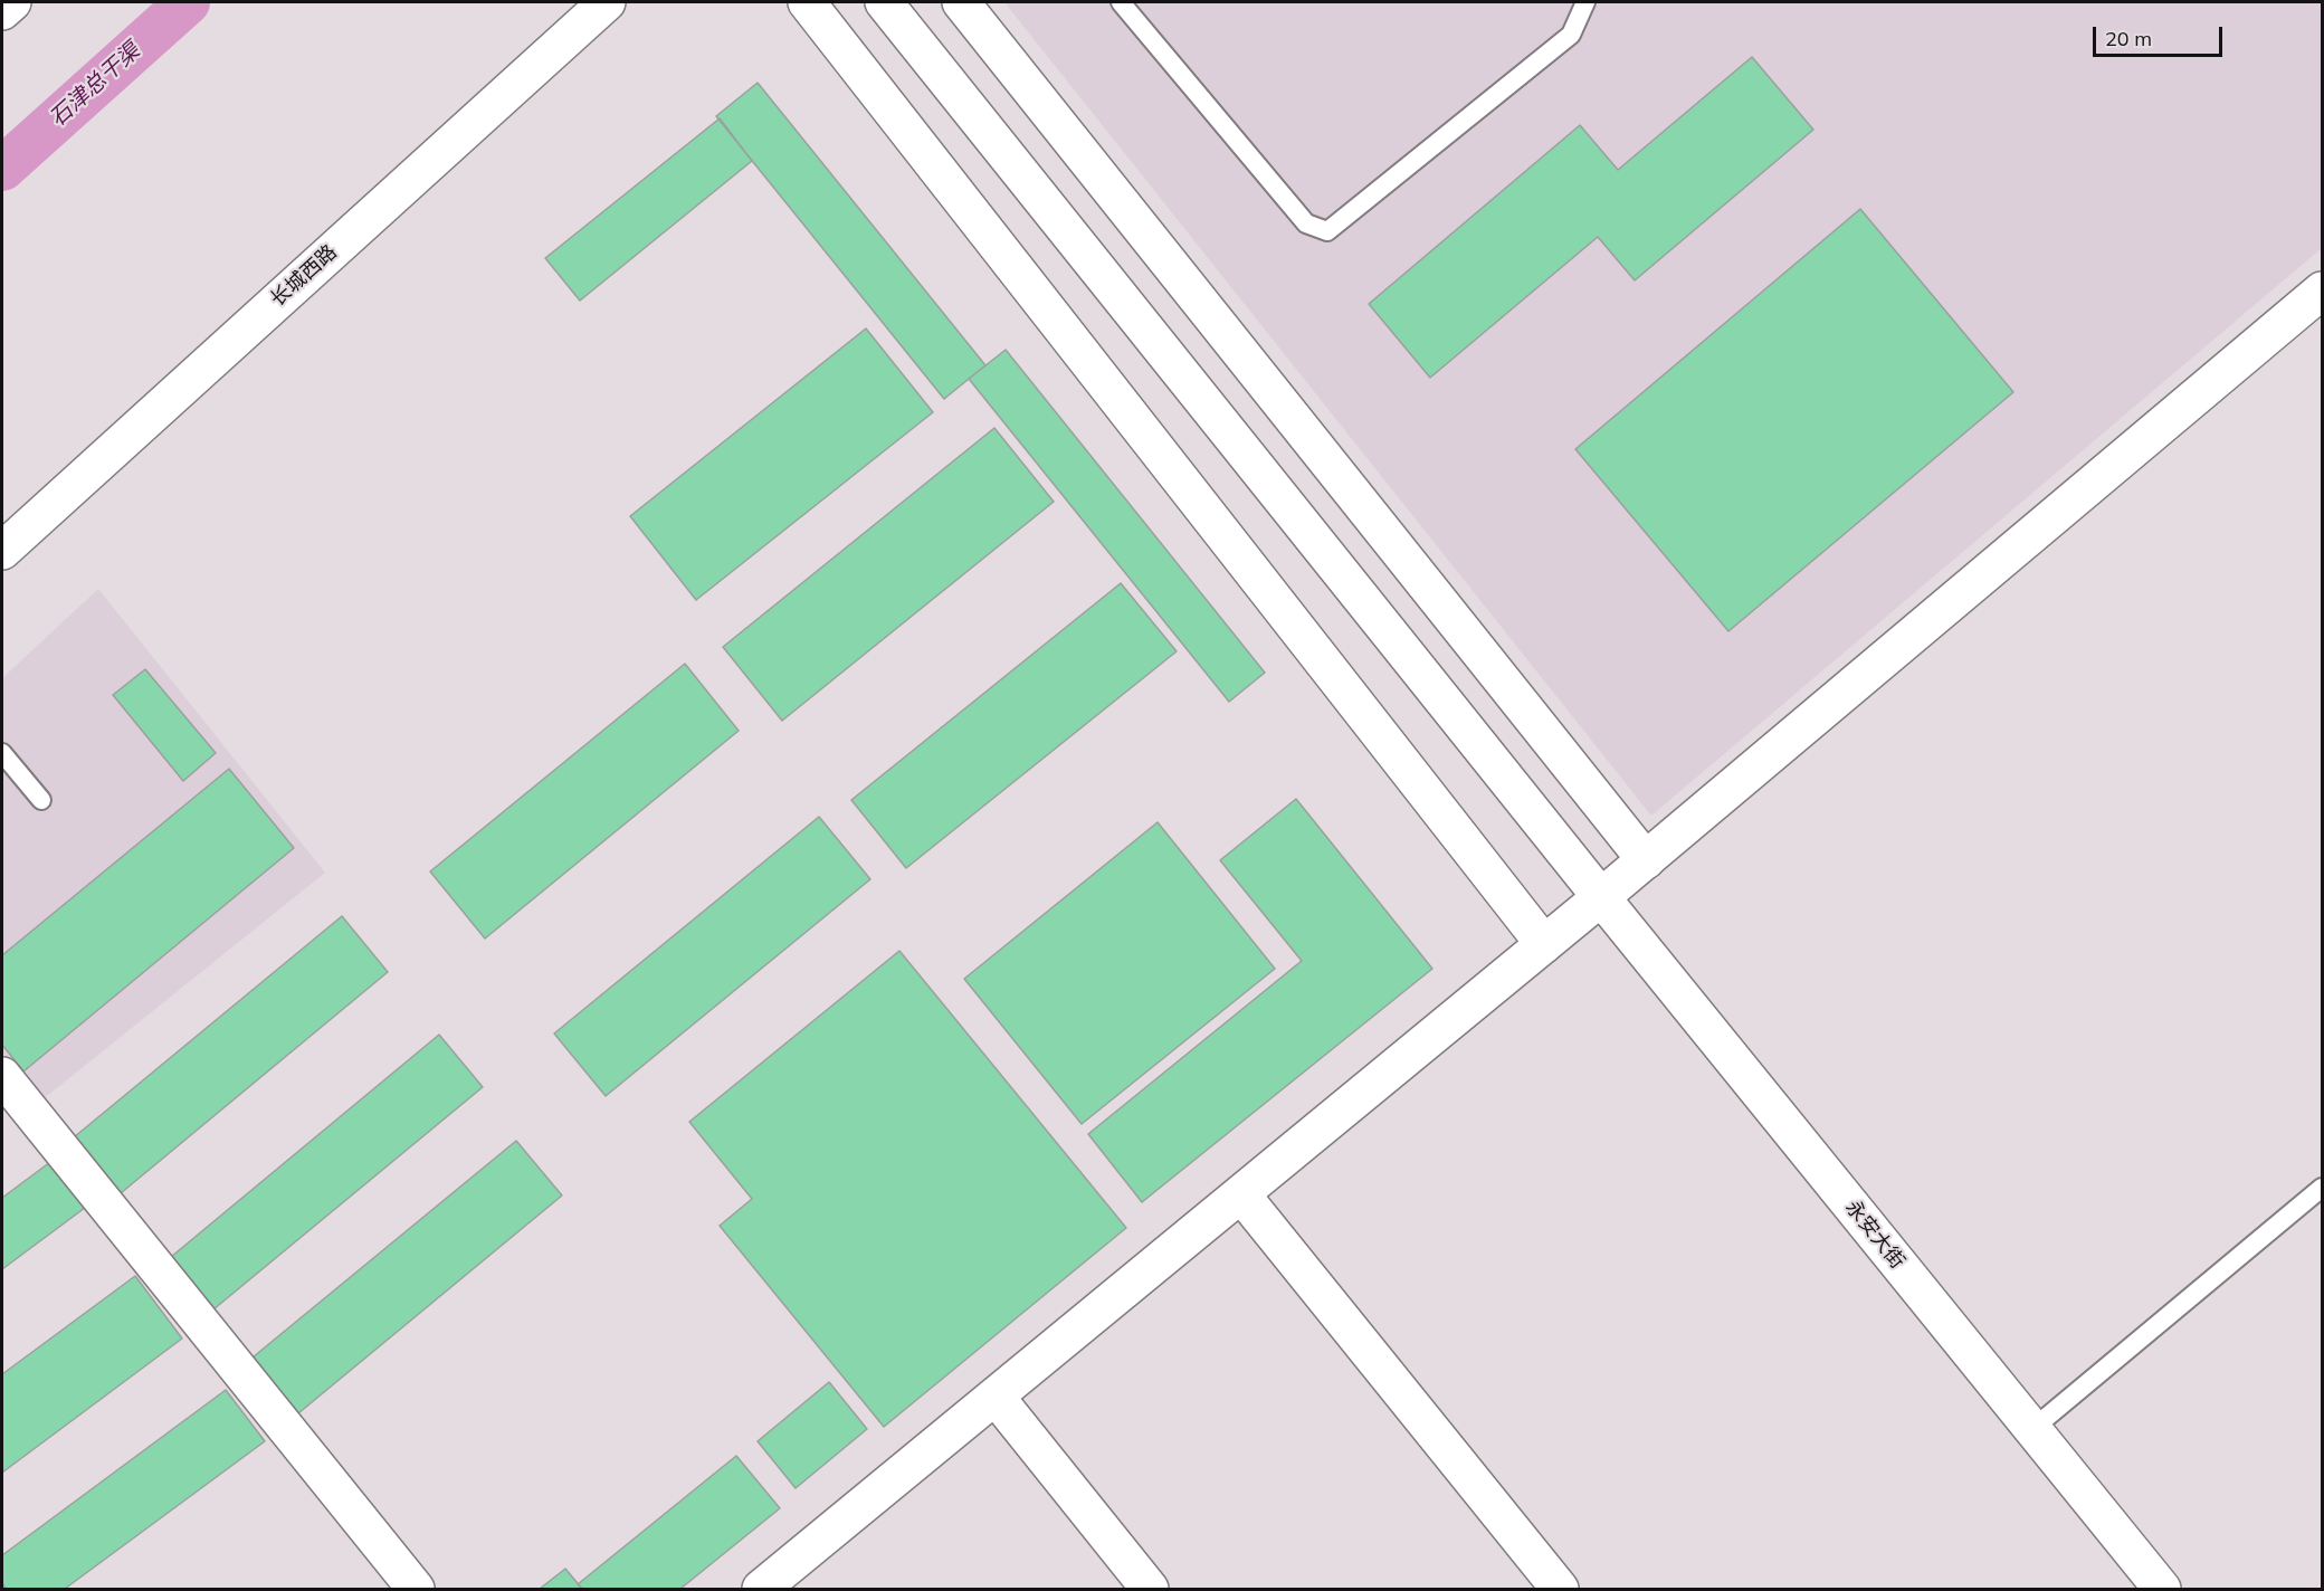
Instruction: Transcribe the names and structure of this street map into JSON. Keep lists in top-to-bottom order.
{
  "streets": {
    "main road": ["长城西路", "永安大街"]
  },
  "water": ["石津总干渠"],
  "scale_bar": "20 m"
}
